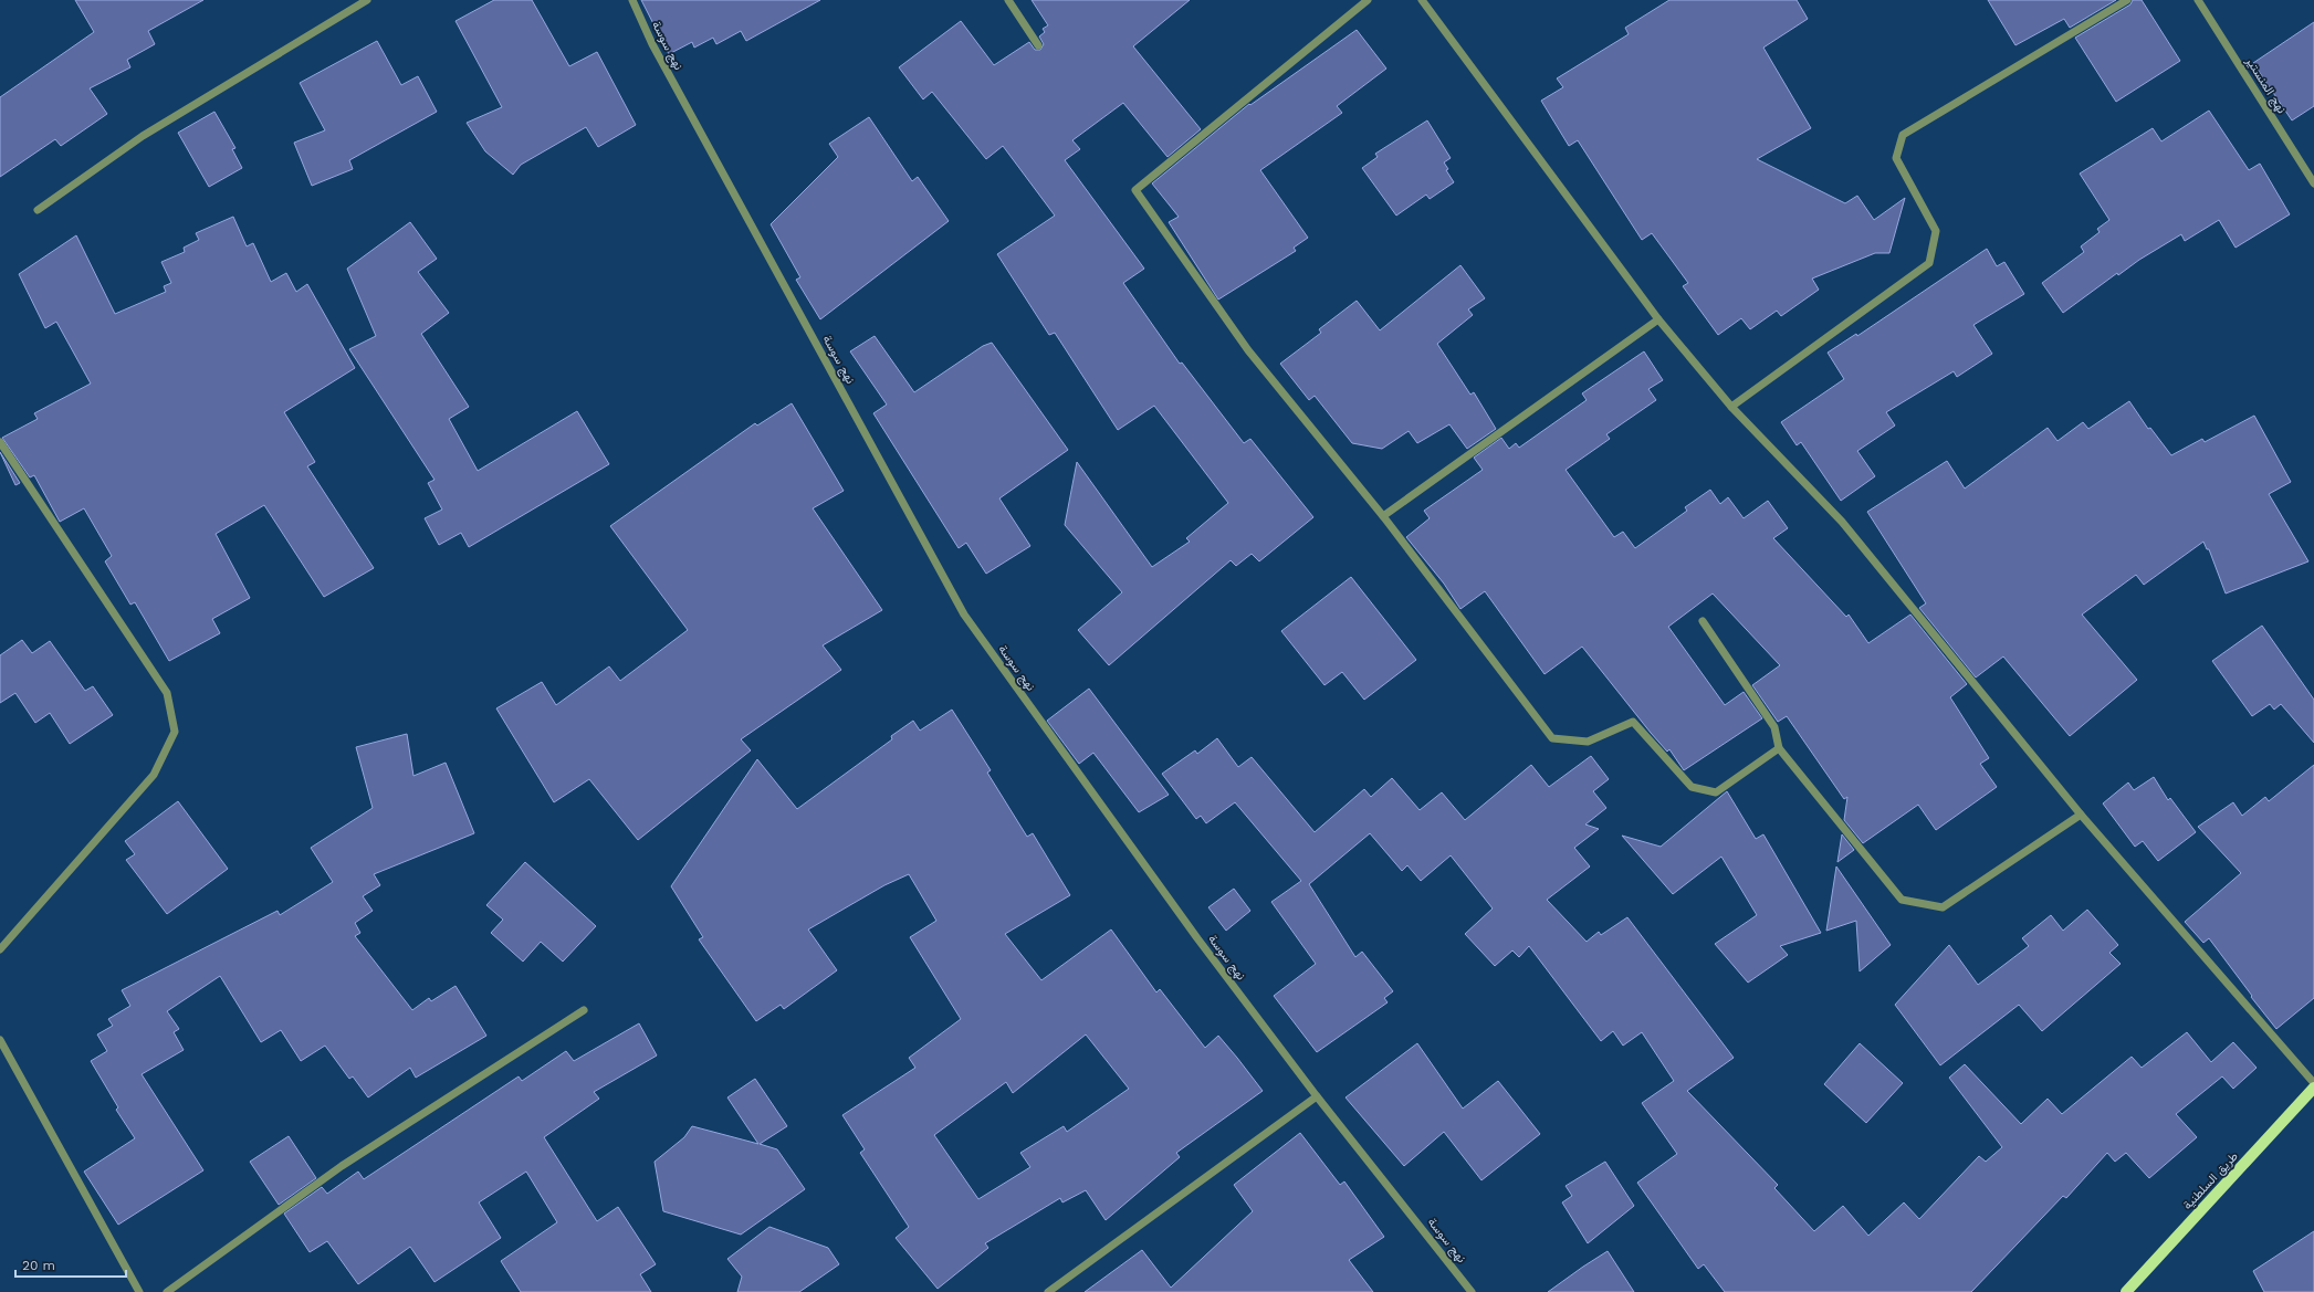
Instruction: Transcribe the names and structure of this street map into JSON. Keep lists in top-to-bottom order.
{
  "streets": {
    "main road": ["طريق السلطنية"],
    "street": ["نهج سوسة", "نهج المنستير"]
  },
  "scale_bar": "20 m"
}
